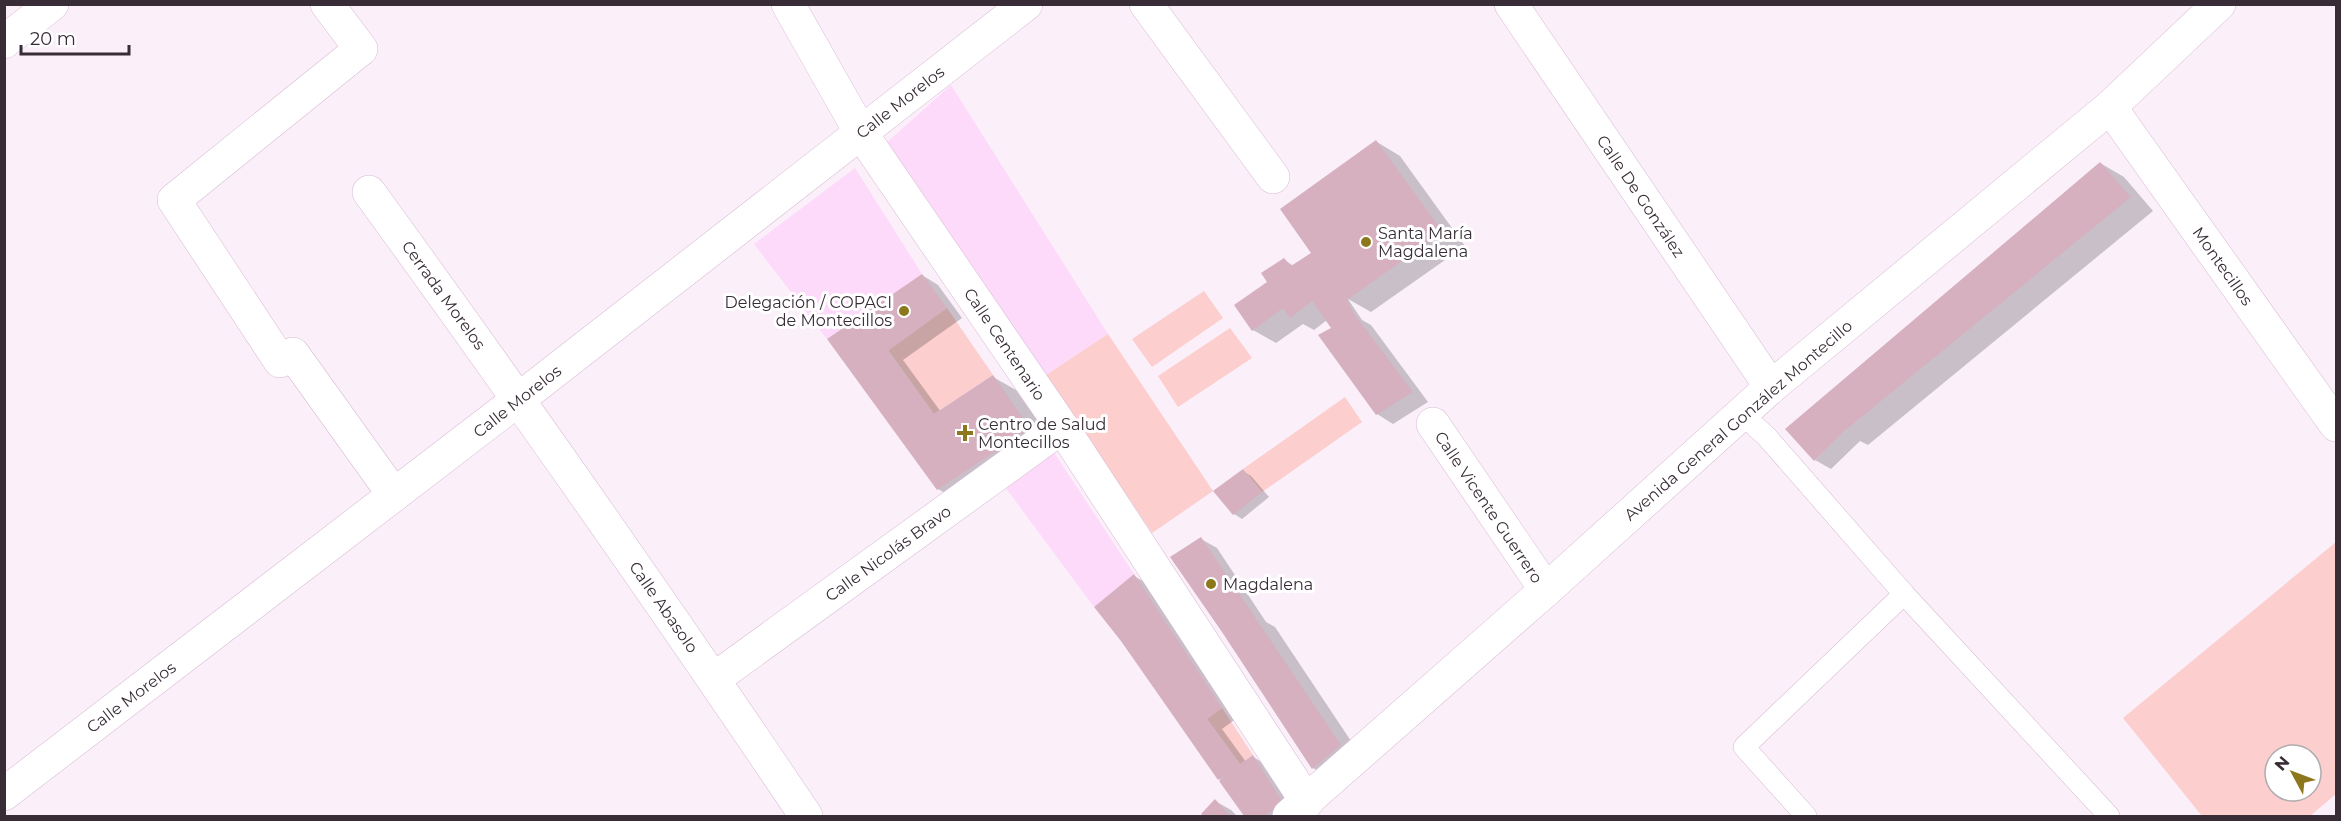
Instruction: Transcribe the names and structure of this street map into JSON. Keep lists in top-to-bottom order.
{
  "streets": {
    "street": [
      "Calle Morelos",
      "Calle De González",
      "Montecillos",
      "Cerrada Morelos",
      "Calle Centenario",
      "Avenida General González Montecillo",
      "Calle Vicente Guerrero",
      "Calle Nicolás Bravo",
      "Calle Abasolo"
    ]
  },
  "crossings": [
    ["Calle Morelos", "Cerrada Morelos"],
    ["Calle Morelos", "Calle Centenario"],
    ["Calle Morelos", "Calle Abasolo"],
    ["Calle De González", "Avenida General González Montecillo"],
    ["Montecillos", "Avenida General González Montecillo"],
    ["Cerrada Morelos", "Calle Abasolo"],
    ["Calle Centenario", "Avenida General González Montecillo"],
    ["Calle Centenario", "Calle Nicolás Bravo"],
    ["Avenida General González Montecillo", "Calle Vicente Guerrero"],
    ["Calle Nicolás Bravo", "Calle Abasolo"]
  ],
  "places": {
    "other": ["Santa María Magdalena", "Delegación / COPACI de Montecillos", "Magdalena"],
    "health": ["Centro de Salud Montecillos"]
  },
  "scale_bar": "20 m",
  "north": "top left"
}
